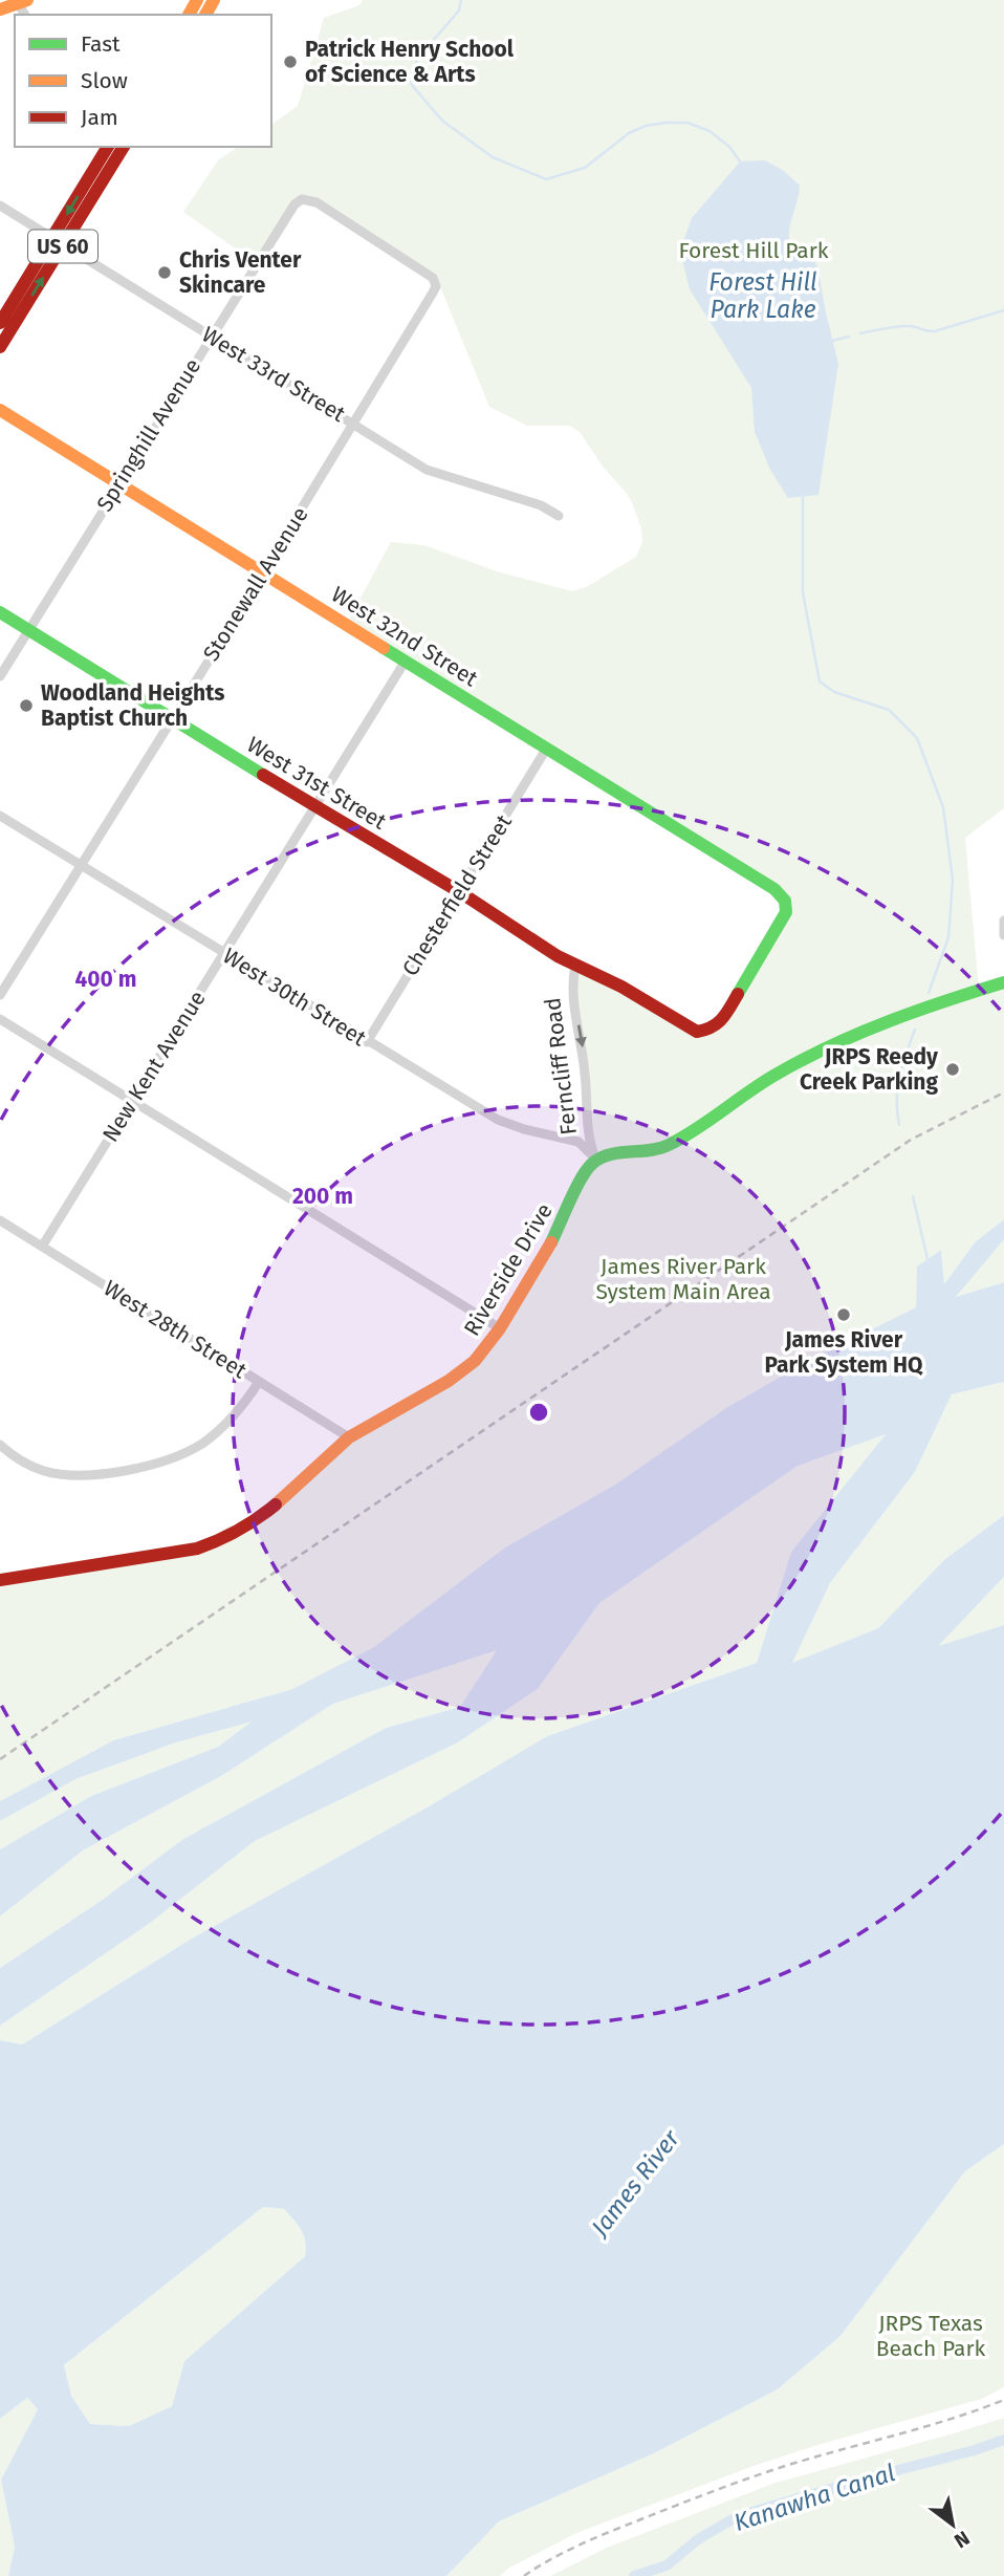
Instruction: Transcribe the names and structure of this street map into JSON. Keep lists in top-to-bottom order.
{
  "streets": {
    "street": [
      "US 60",
      "West 33rd Street",
      "Springhill Avenue",
      "Stonewall Avenue",
      "West 32nd Street",
      "West 31st Street",
      "Chesterfield Street",
      "West 30th Street",
      "New Kent Avenue",
      "Ferncliff Road",
      "Riverside Drive",
      "West 28th Street"
    ]
  },
  "crossings": [
    ["US 60", "West 33rd Street"],
    ["West 33rd Street", "Springhill Avenue"],
    ["West 33rd Street", "Stonewall Avenue"],
    ["Springhill Avenue", "Stonewall Avenue"],
    ["Springhill Avenue", "West 32nd Street"],
    ["Springhill Avenue", "West 31st Street"],
    ["Stonewall Avenue", "West 32nd Street"],
    ["Stonewall Avenue", "West 31st Street"],
    ["Stonewall Avenue", "West 30th Street"],
    ["West 32nd Street", "Chesterfield Street"],
    ["West 32nd Street", "New Kent Avenue"],
    ["West 32nd Street", "Ferncliff Road"],
    ["West 31st Street", "Chesterfield Street"],
    ["West 31st Street", "New Kent Avenue"],
    ["West 31st Street", "Ferncliff Road"],
    ["Chesterfield Street", "West 30th Street"],
    ["West 30th Street", "New Kent Avenue"],
    ["West 30th Street", "Ferncliff Road"],
    ["West 30th Street", "Riverside Drive"],
    ["New Kent Avenue", "West 28th Street"],
    ["Ferncliff Road", "Riverside Drive"],
    ["Riverside Drive", "West 28th Street"]
  ],
  "one_way": ["Ferncliff Road"],
  "water": ["Forest Hill Park Lake", "James River", "Kanawha Canal"],
  "parks": ["Forest Hill Park", "James River Park System Main Area", "JRPS Texas Beach Park"],
  "places": [
    "Patrick Henry School of Science & Arts",
    "Chris Venter Skincare",
    "Woodland Heights Baptist Church",
    "JRPS Reedy Creek Parking",
    "James River Park System HQ"
  ],
  "legend": ["Fast", "Slow", "Jam"],
  "north": "bottom right",
  "rings": ["400 m", "200 m"]
}
